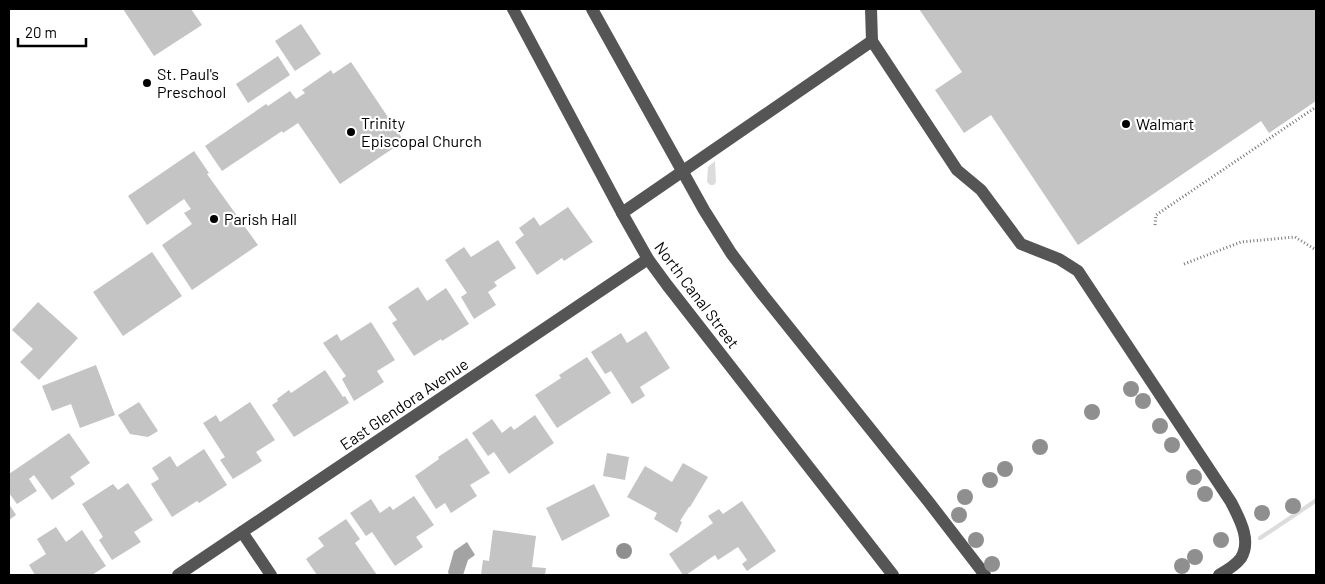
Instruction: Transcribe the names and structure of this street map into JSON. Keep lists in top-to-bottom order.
{
  "streets": {
    "street": ["North Canal Street", "East Glendora Avenue"]
  },
  "crossings": [
    ["North Canal Street", "East Glendora Avenue"]
  ],
  "places": [
    "St. Paul's Preschool",
    "Walmart",
    "Trinity Episcopal Church",
    "Parish Hall"
  ],
  "scale_bar": "20 m"
}
